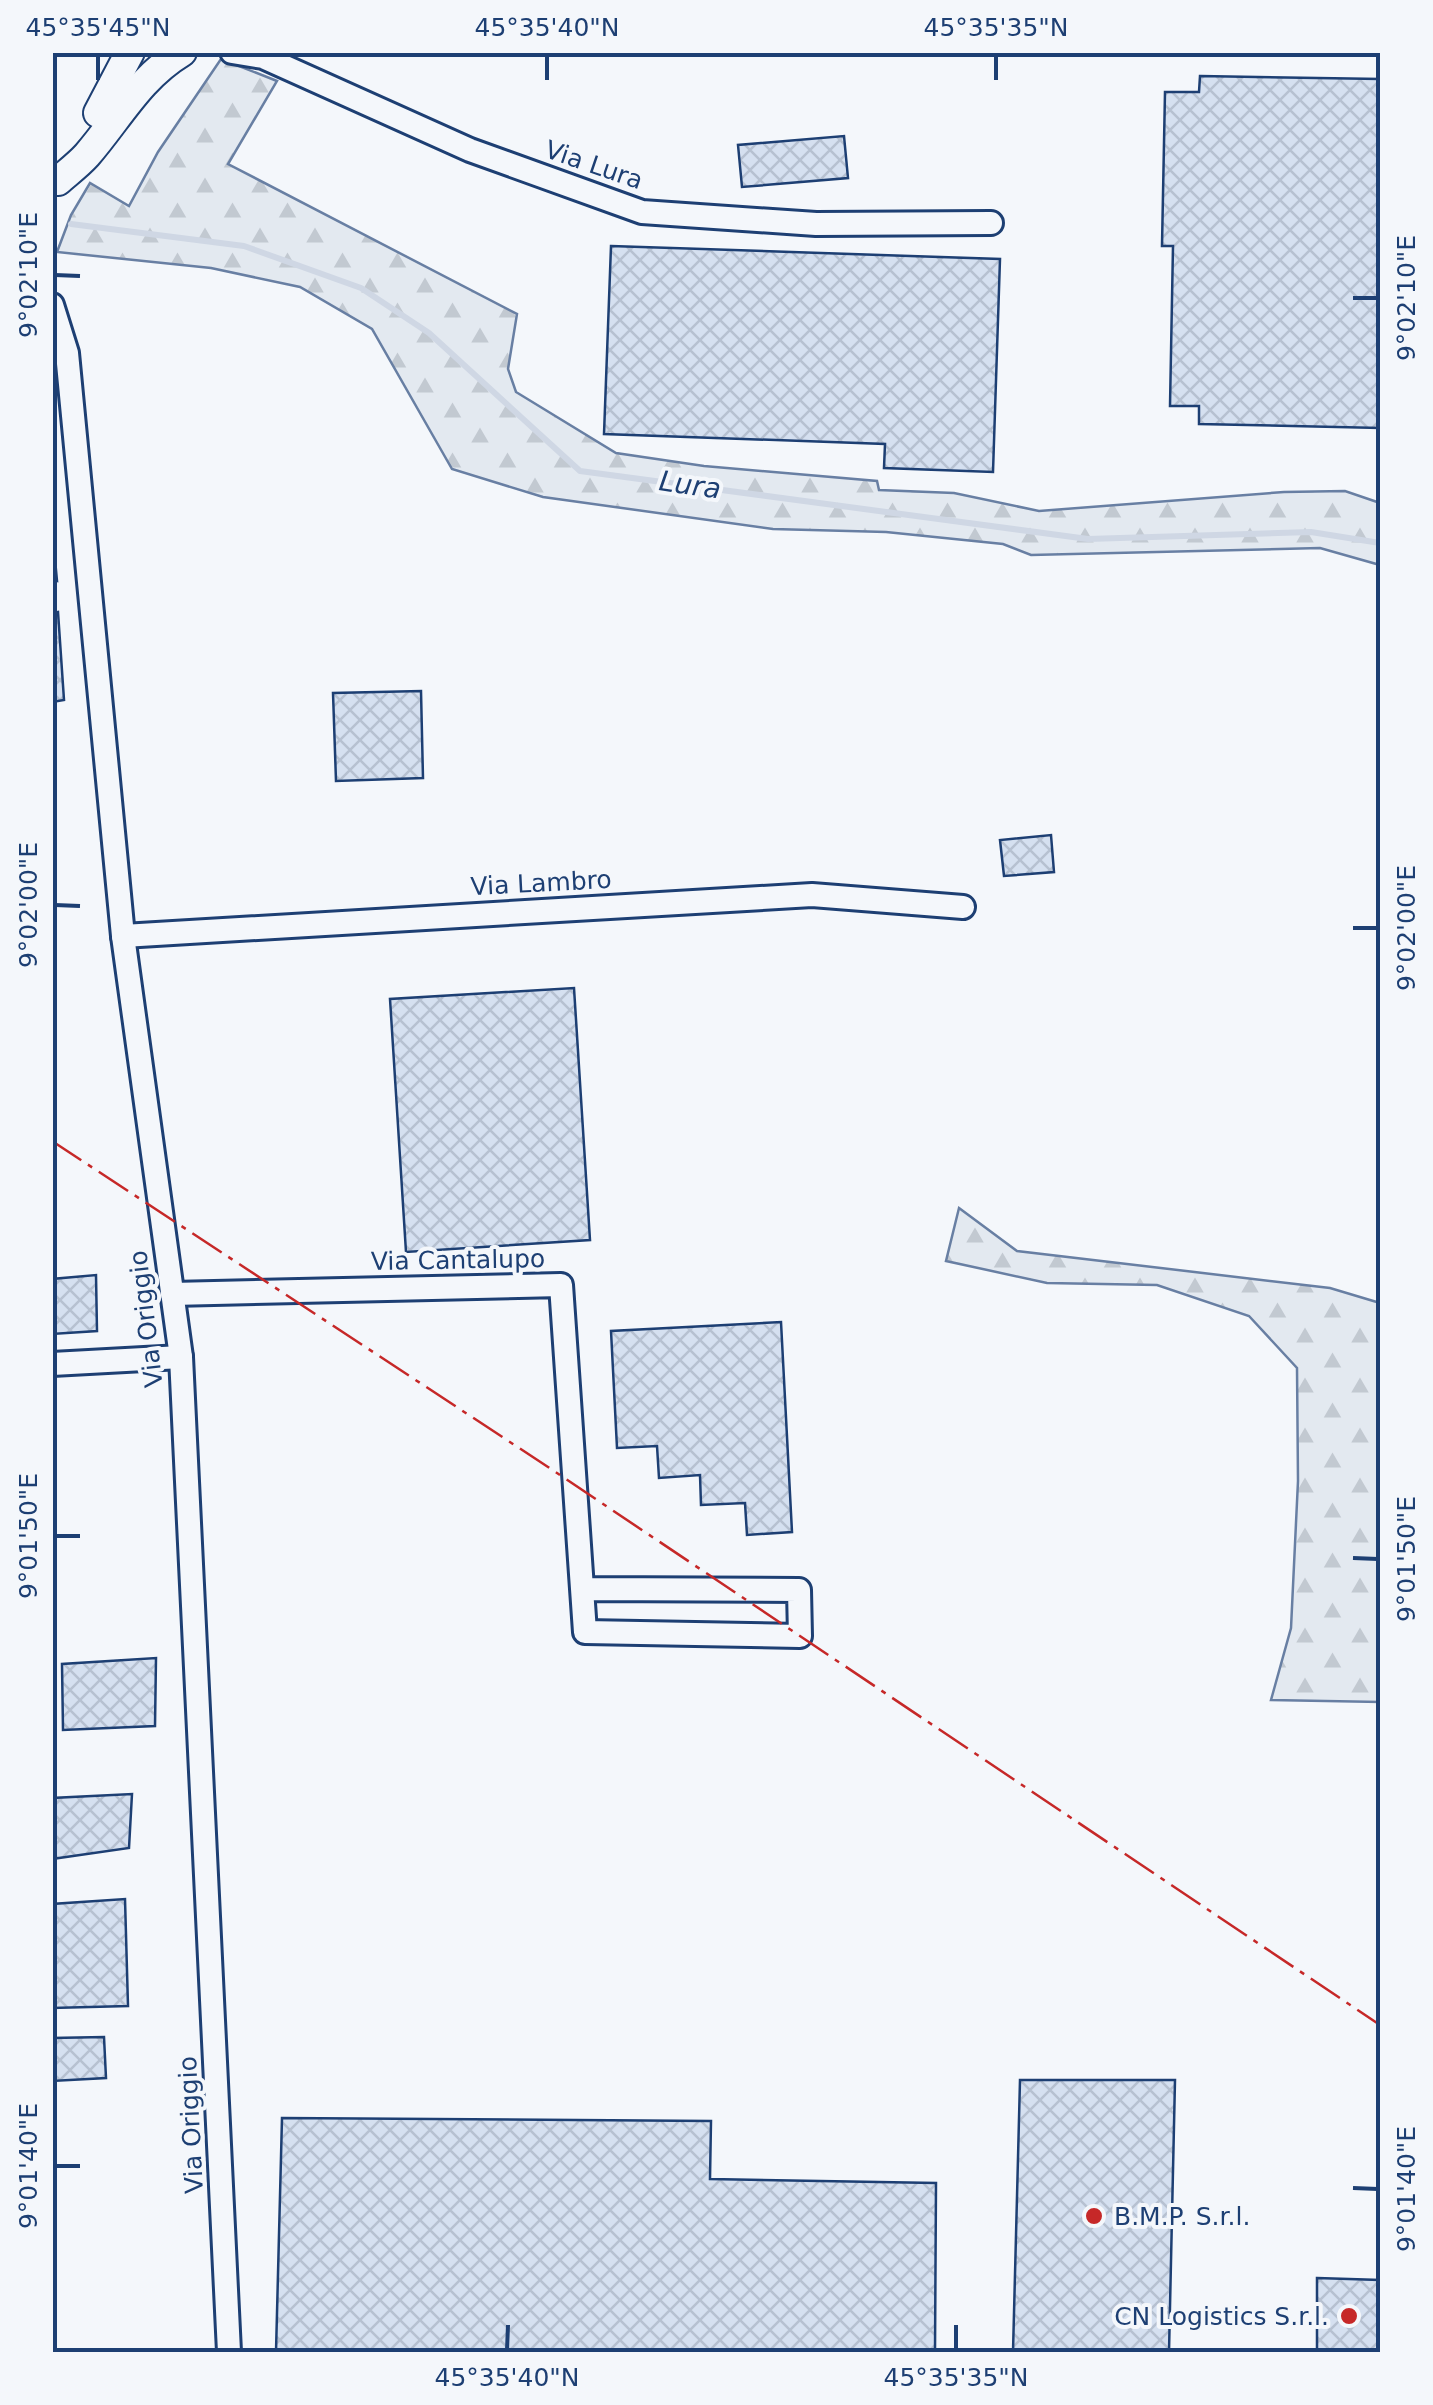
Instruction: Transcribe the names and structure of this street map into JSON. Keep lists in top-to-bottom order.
{
  "streets": {
    "street": [
      "Via Lura",
      "Via Lambro",
      "Via Cantalupo",
      "Via Origgio"
    ]
  },
  "crossings": [
    ["Via Lambro", "Via Origgio"],
    ["Via Cantalupo", "Via Origgio"]
  ],
  "water": ["Lura"],
  "places": ["B.M.P. S.r.l.", "CN Logistics S.r.l."],
  "coordinates": [
    "45°35'45\"N",
    "45°35'40\"N",
    "45°35'35\"N",
    "9°02'10\"E",
    "9°02'00\"E",
    "9°01'50\"E",
    "9°01'40\"E"
  ]
}
